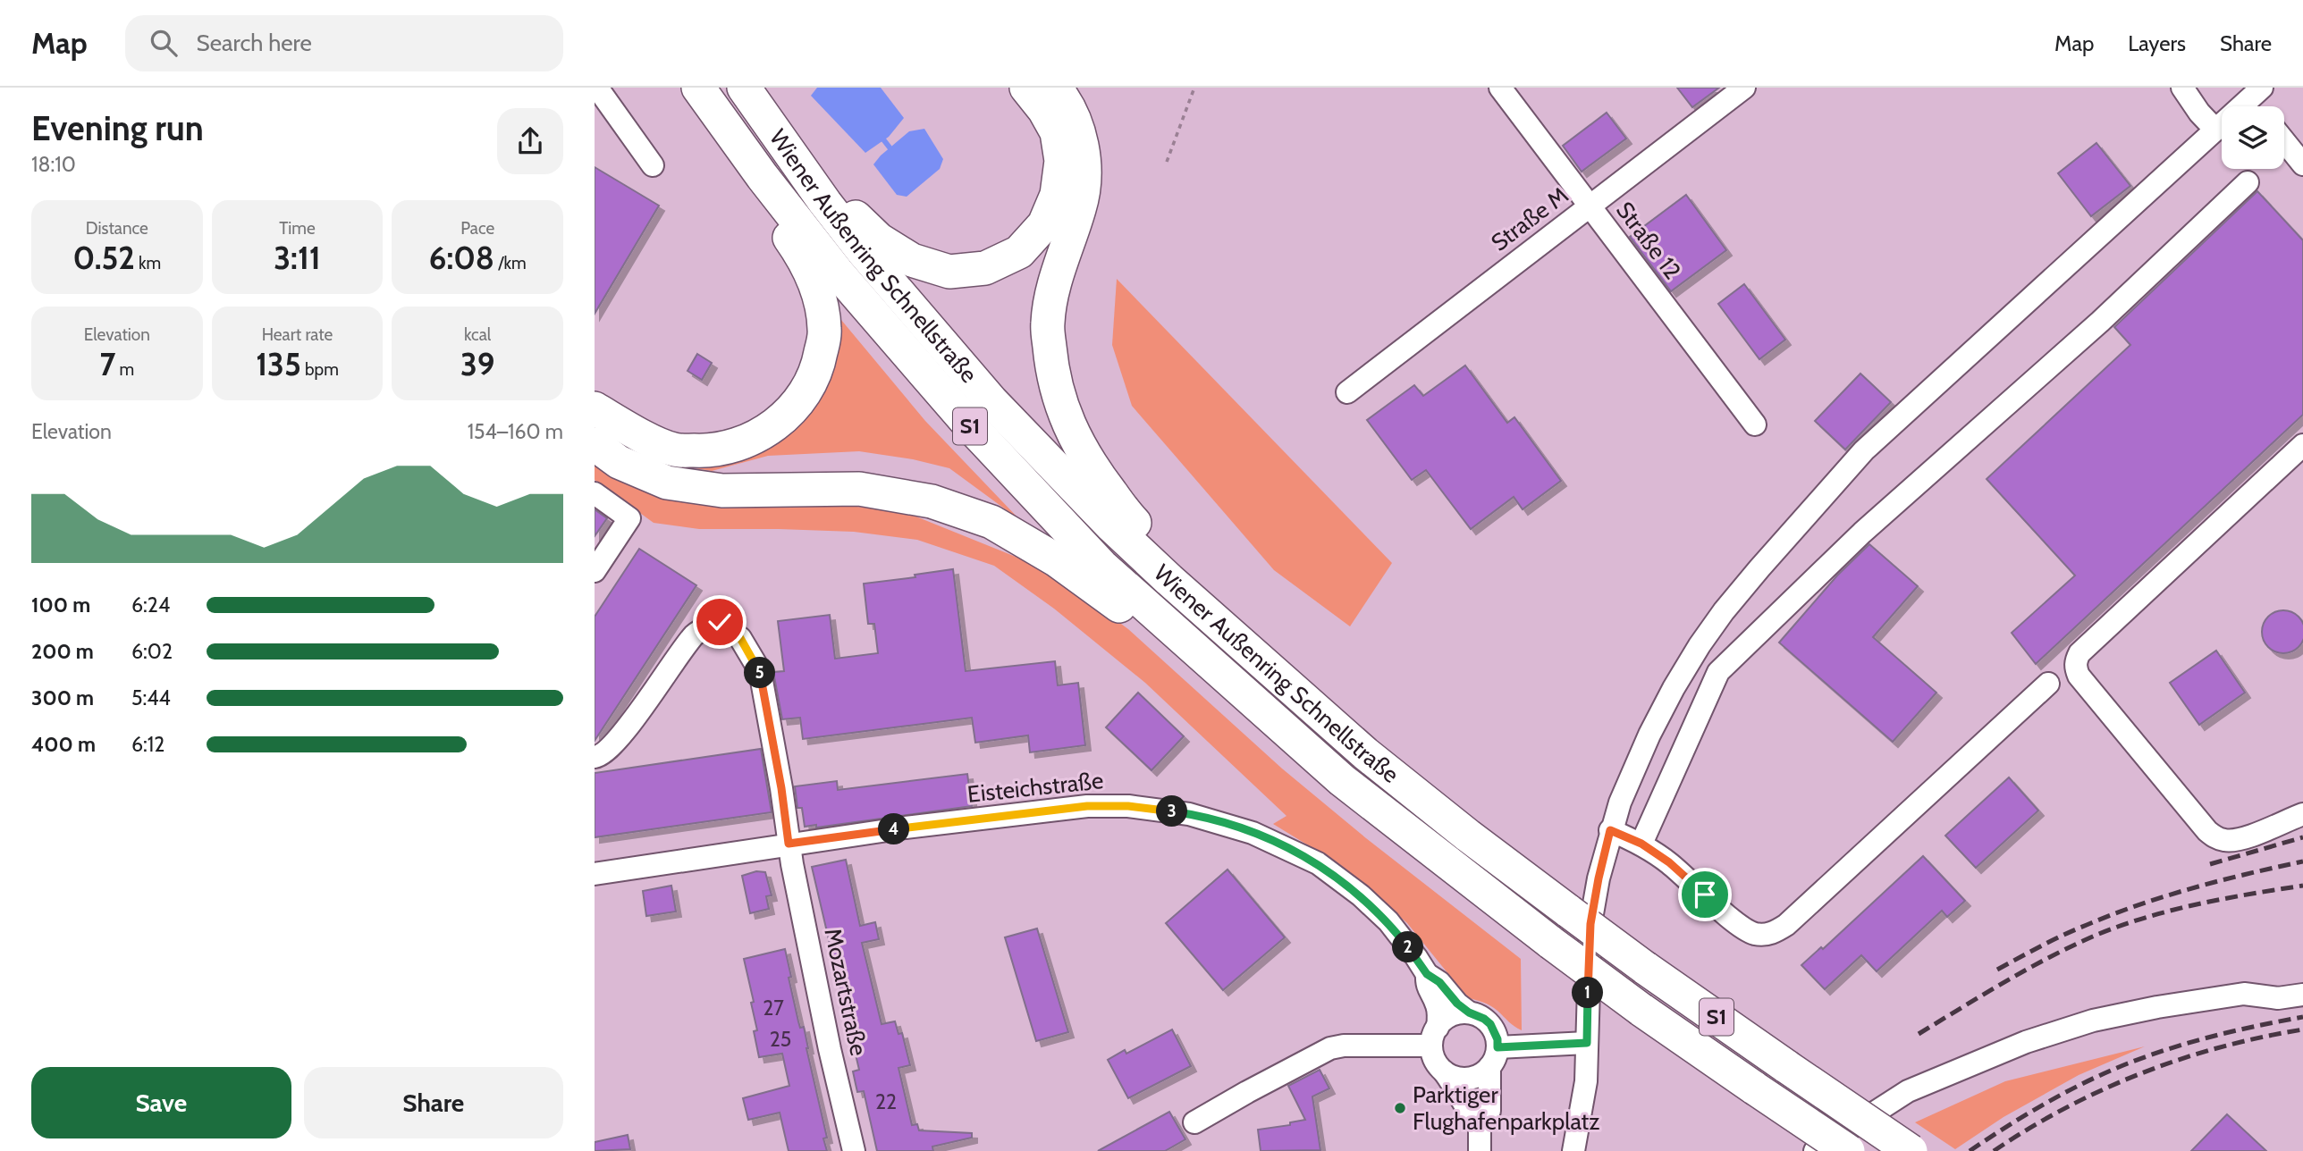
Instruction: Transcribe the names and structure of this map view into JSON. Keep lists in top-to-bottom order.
{
  "streets": {
    "highway": ["Wiener Außenring Schnellstraße", "S1"],
    "street": [
      "Straße M",
      "Straße 12",
      "Eisteichstraße",
      "Mozartstraße"
    ]
  },
  "crossings": [
    ["Straße M", "Straße 12"],
    ["Eisteichstraße", "Mozartstraße"]
  ],
  "places": ["Parktiger Flughafenparkplatz"],
  "house_numbers": ["27", "25", "22"],
  "page": {
    "header": "Map",
    "search": "Search here",
    "nav": ["Map", "Layers", "Share"],
    "heading": ["Evening run", "18:10"],
    "stats": [
      ["Distance", "0.52 km"],
      ["Time", "3:11"],
      ["Pace", "6:08 /km"],
      ["Elevation", "7 m"],
      ["Heart rate", "135 bpm"],
      ["kcal", "39"]
    ],
    "chart": ["Elevation", "154–160 m"],
    "list": [
      {
        "name": "100 m",
        "note": "6:24"
      },
      {
        "name": "200 m",
        "note": "6:02"
      },
      {
        "name": "300 m",
        "note": "5:44"
      },
      {
        "name": "400 m",
        "note": "6:12"
      }
    ],
    "pins": [
      "5",
      "3",
      "4",
      "2",
      "1"
    ],
    "buttons": ["Save", "Share"]
  }
}
